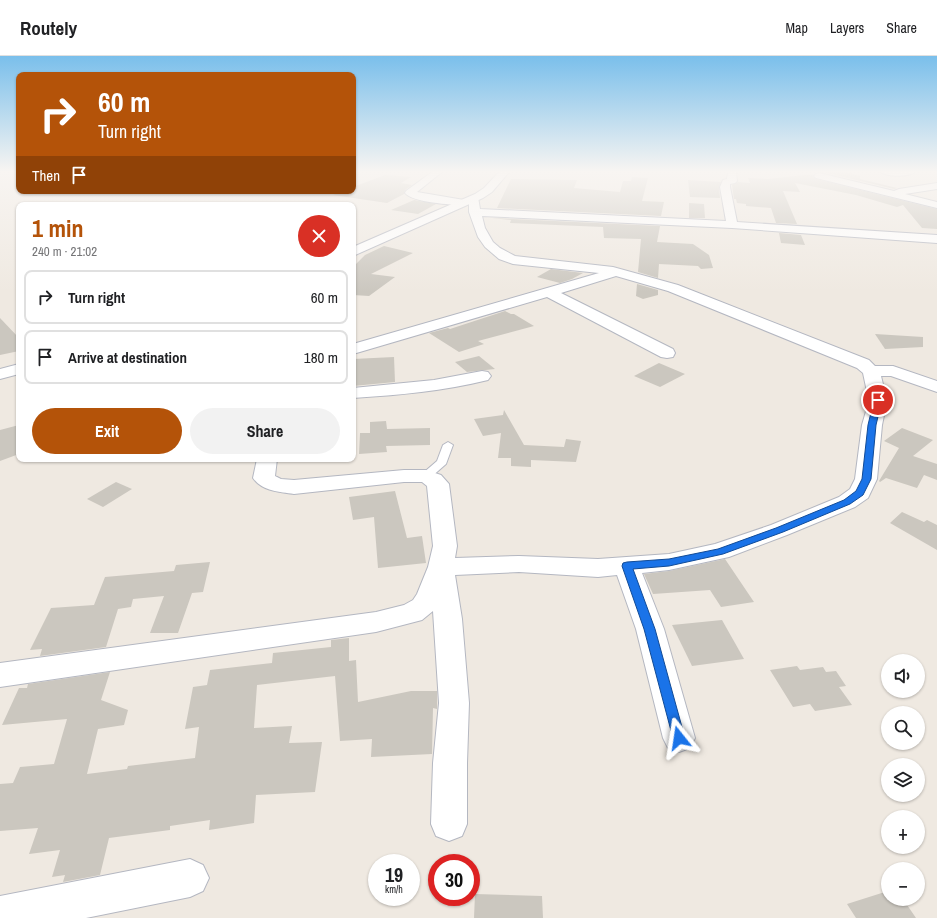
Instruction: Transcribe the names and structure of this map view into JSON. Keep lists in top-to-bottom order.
{
  "page": {
    "header": "Routely",
    "nav": ["Map", "Layers", "Share"],
    "turn": ["60 m", "Turn right"],
    "then": "Then",
    "heading": ["1 min", "240 m · 21:02"],
    "list": [
      {
        "name": "Turn right",
        "value": "60 m"
      },
      {
        "name": "Arrive at destination",
        "value": "180 m"
      }
    ],
    "buttons": ["Exit", "Share"],
    "map_buttons": ["+", "−"],
    "speed": "19 km/h",
    "limit": "30"
  }
}
